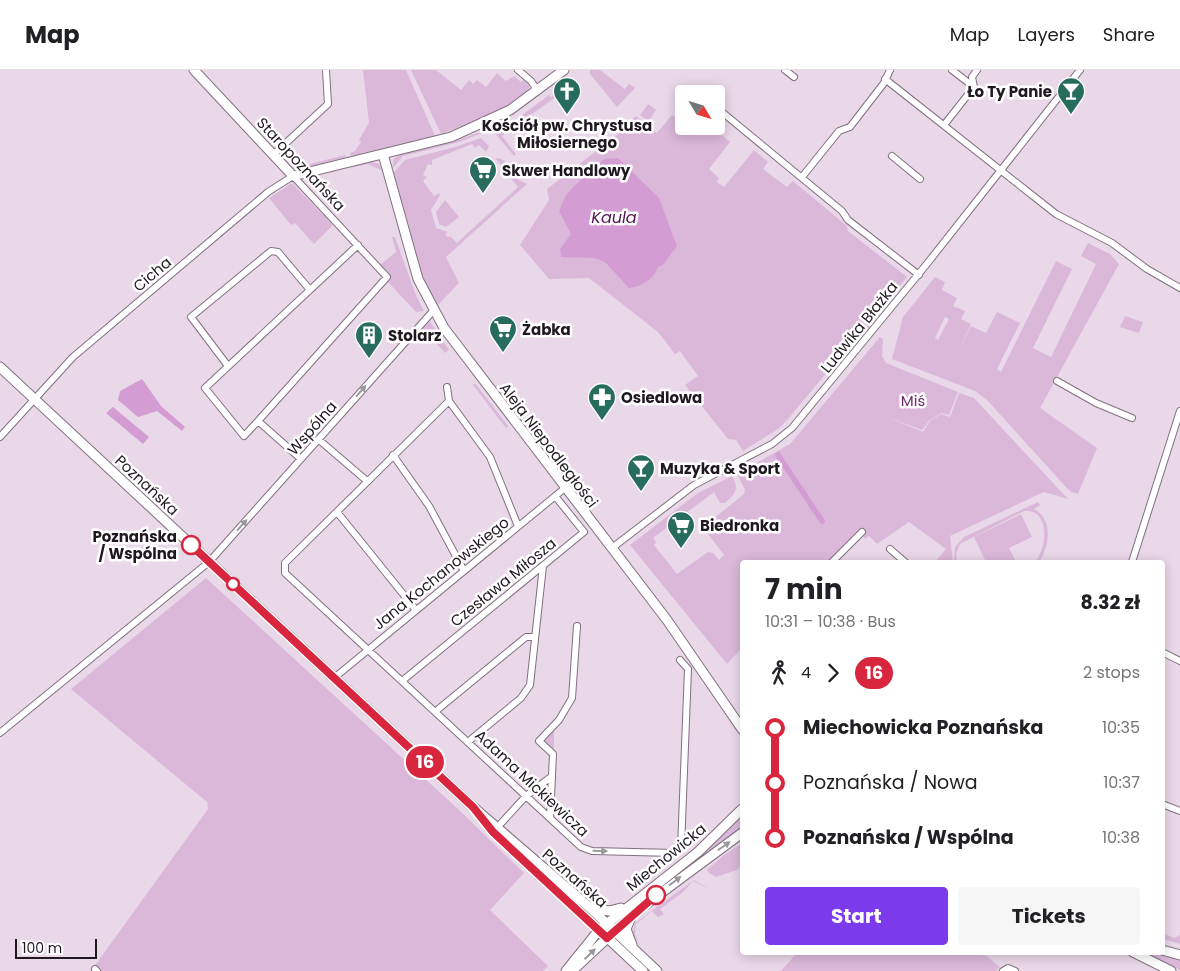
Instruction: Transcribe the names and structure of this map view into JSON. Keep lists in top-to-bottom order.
{
  "streets": {
    "street": [
      "Staropoznańska",
      "Cicha",
      "Ludwika Błażka",
      "Wspólna",
      "Aleja Niepodległości",
      "Poznańska",
      "Jana Kochanowskiego",
      "Czesława Miłosza",
      "Adama Mickiewicza",
      "Miechowicka"
    ]
  },
  "crossings": [
    ["Staropoznańska", "Cicha"],
    ["Cicha", "Poznańska"],
    ["Ludwika Błażka", "Aleja Niepodległości"],
    ["Wspólna", "Aleja Niepodległości"],
    ["Wspólna", "Poznańska"],
    ["Aleja Niepodległości", "Jana Kochanowskiego"],
    ["Poznańska", "Jana Kochanowskiego"],
    ["Poznańska", "Miechowicka"],
    ["Jana Kochanowskiego", "Czesława Miłosza"],
    ["Jana Kochanowskiego", "Adama Mickiewicza"],
    ["Czesława Miłosza", "Adama Mickiewicza"]
  ],
  "one_way": ["Wspólna"],
  "water": ["Kaula"],
  "parks": ["Miś"],
  "places": {
    "church": ["Kościół pw. Chrystusa Miłosiernego"],
    "bar": ["Ło Ty Panie", "Muzyka & Sport"],
    "supermarket": ["Skwer Handlowy", "Żabka", "Biedronka"],
    "building": ["Stolarz"],
    "pharmacy": ["Osiedlowa"],
    "other": ["Poznańska / Wspólna"]
  },
  "lines": ["bus line 16"],
  "scale_bar": "100 m",
  "north": "bottom right",
  "page": {
    "header": "Map",
    "nav": ["Map", "Layers", "Share"],
    "on_map": "16",
    "heading": ["7 min", "10:31 – 10:38 · Bus", "8.32 zł"],
    "legs": ["4", "16", "2 stops"],
    "list": [
      {
        "name": "Miechowicka Poznańska",
        "value": "10:35"
      },
      {
        "name": "Poznańska / Nowa",
        "value": "10:37"
      },
      {
        "name": "Poznańska / Wspólna",
        "value": "10:38"
      }
    ],
    "buttons": ["Start", "Tickets"],
    "scale": "100 m"
  }
}
